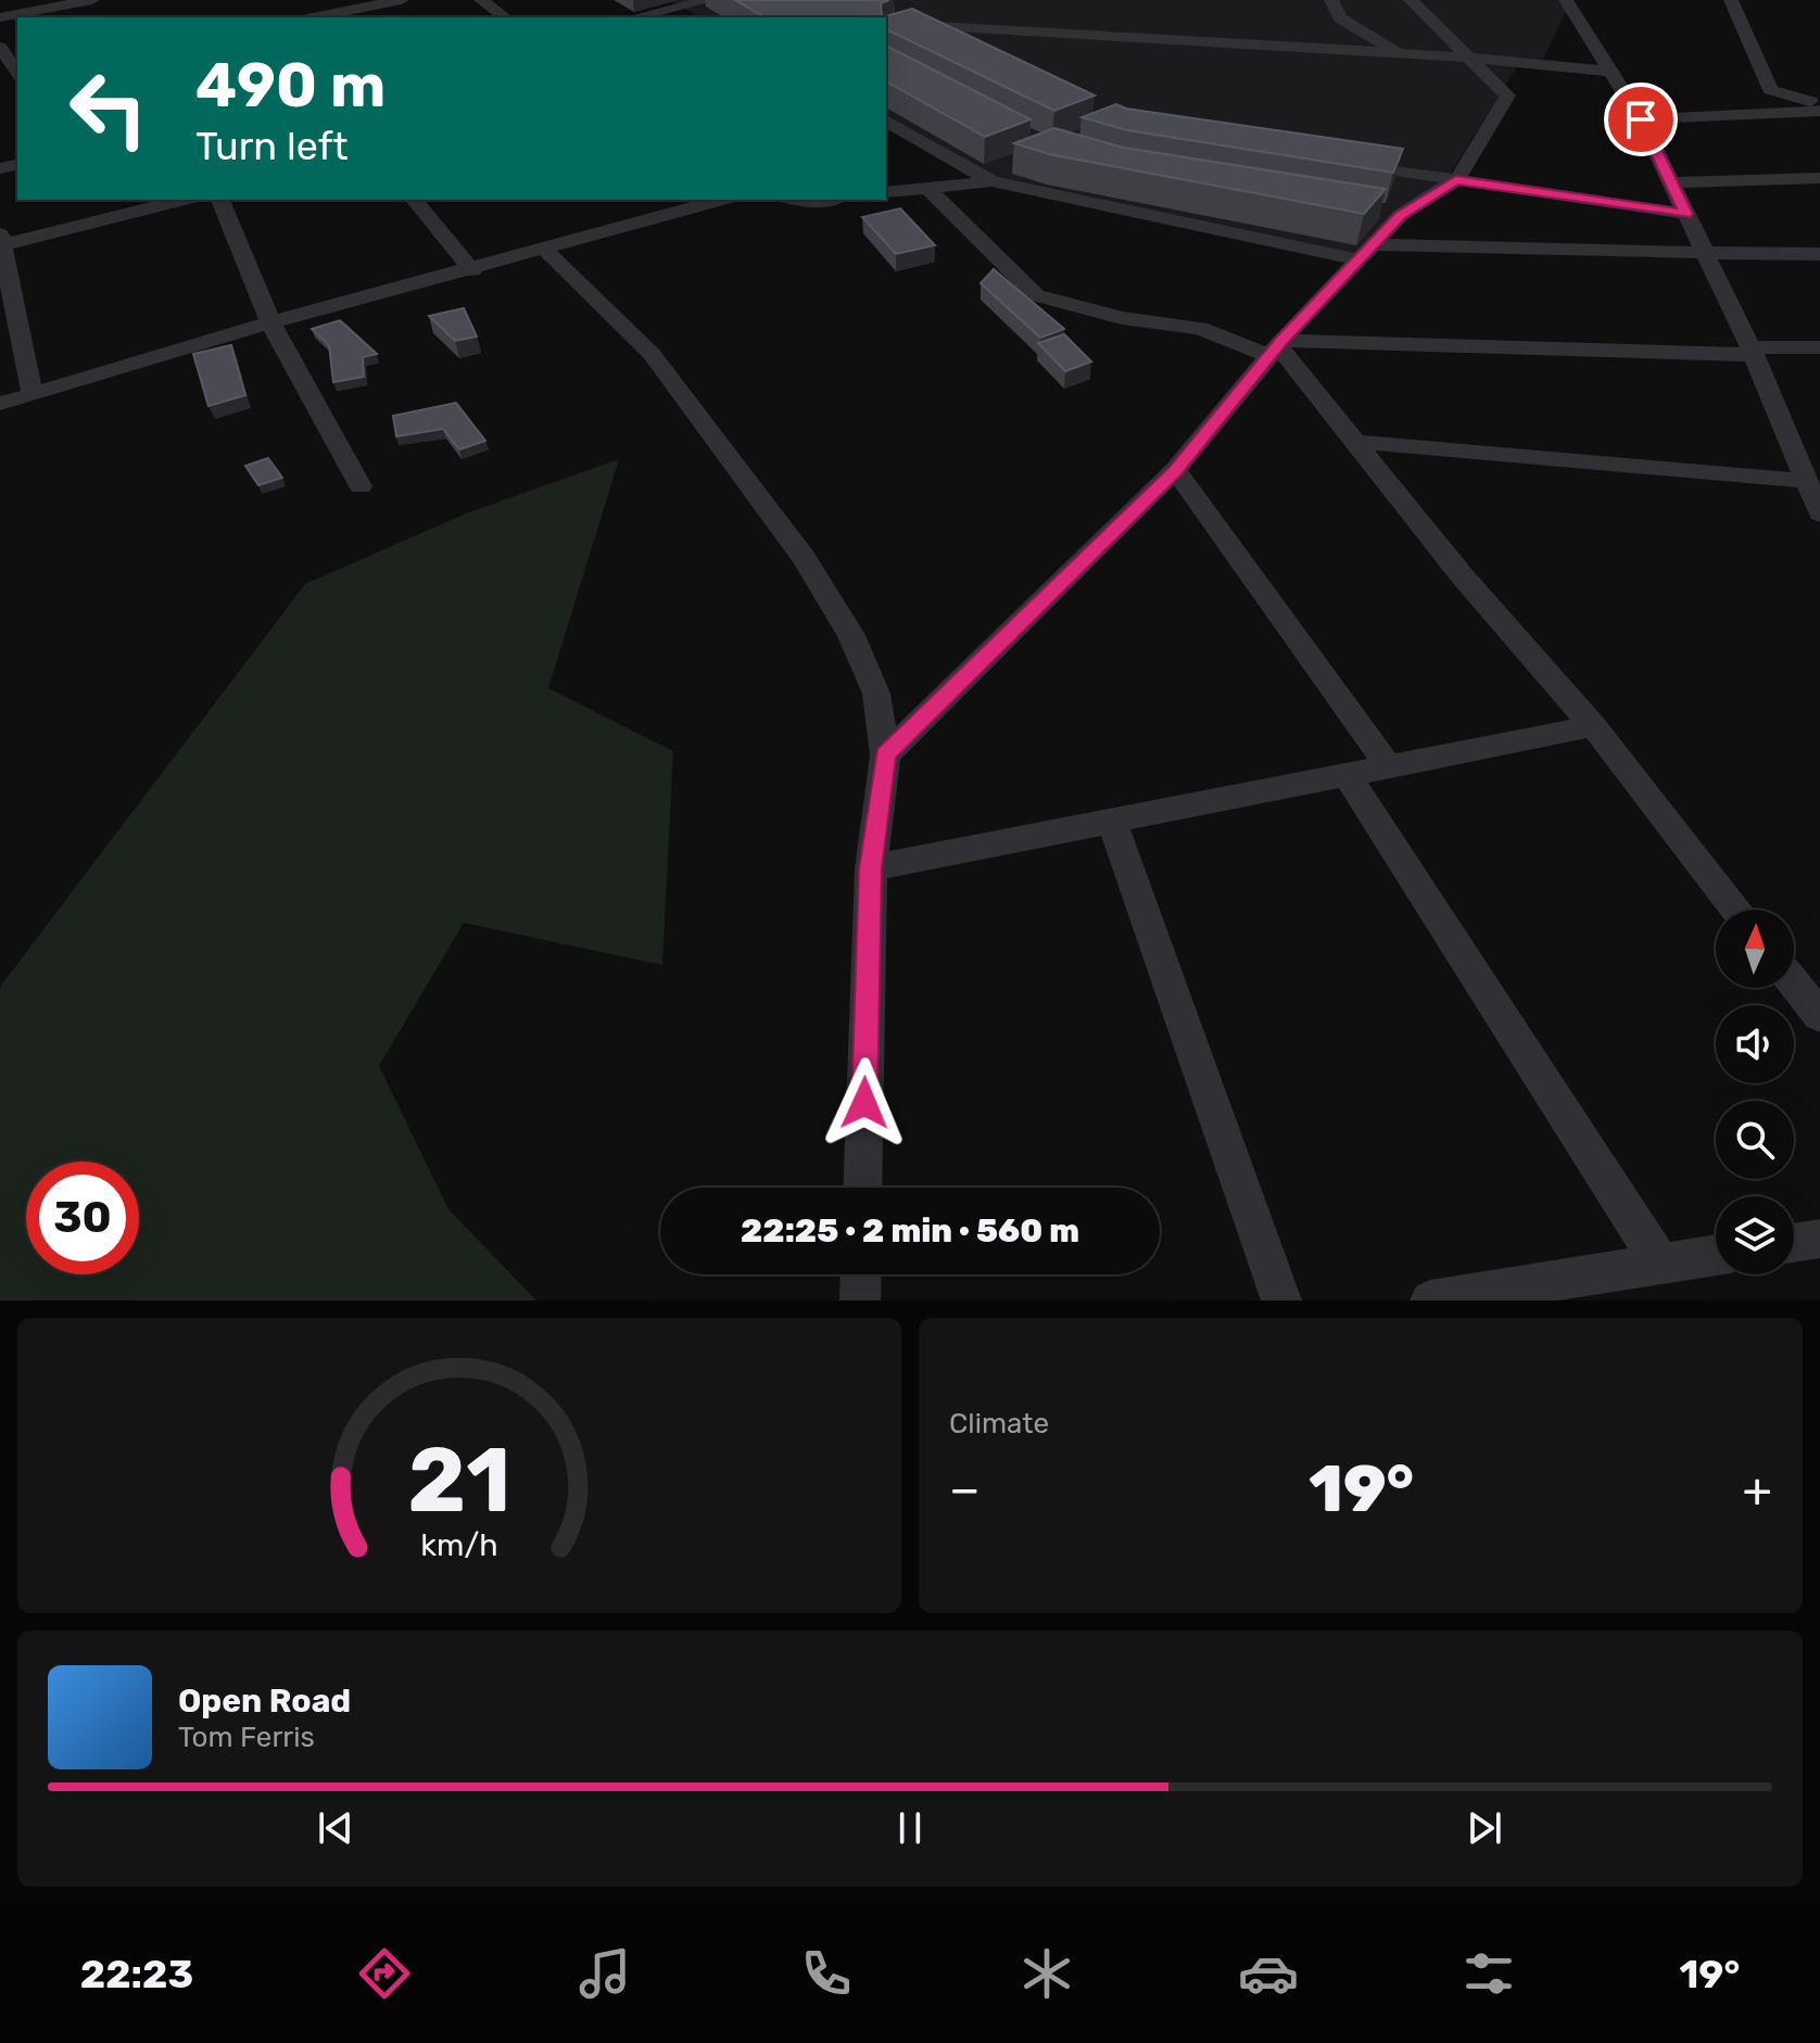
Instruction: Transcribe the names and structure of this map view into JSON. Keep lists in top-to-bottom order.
{
  "north": "top",
  "page": {
    "turn": ["490 m", "Turn left"],
    "limit": "30",
    "trip": "22:25 · 2 min · 560 m",
    "tile": "Climate",
    "heat": ["−", "19°", "+"],
    "song": ["Open Road", "Tom Ferris"],
    "tabs": ["22:23", "19°"],
    "gauge": ["21", "km/h"]
  }
}
